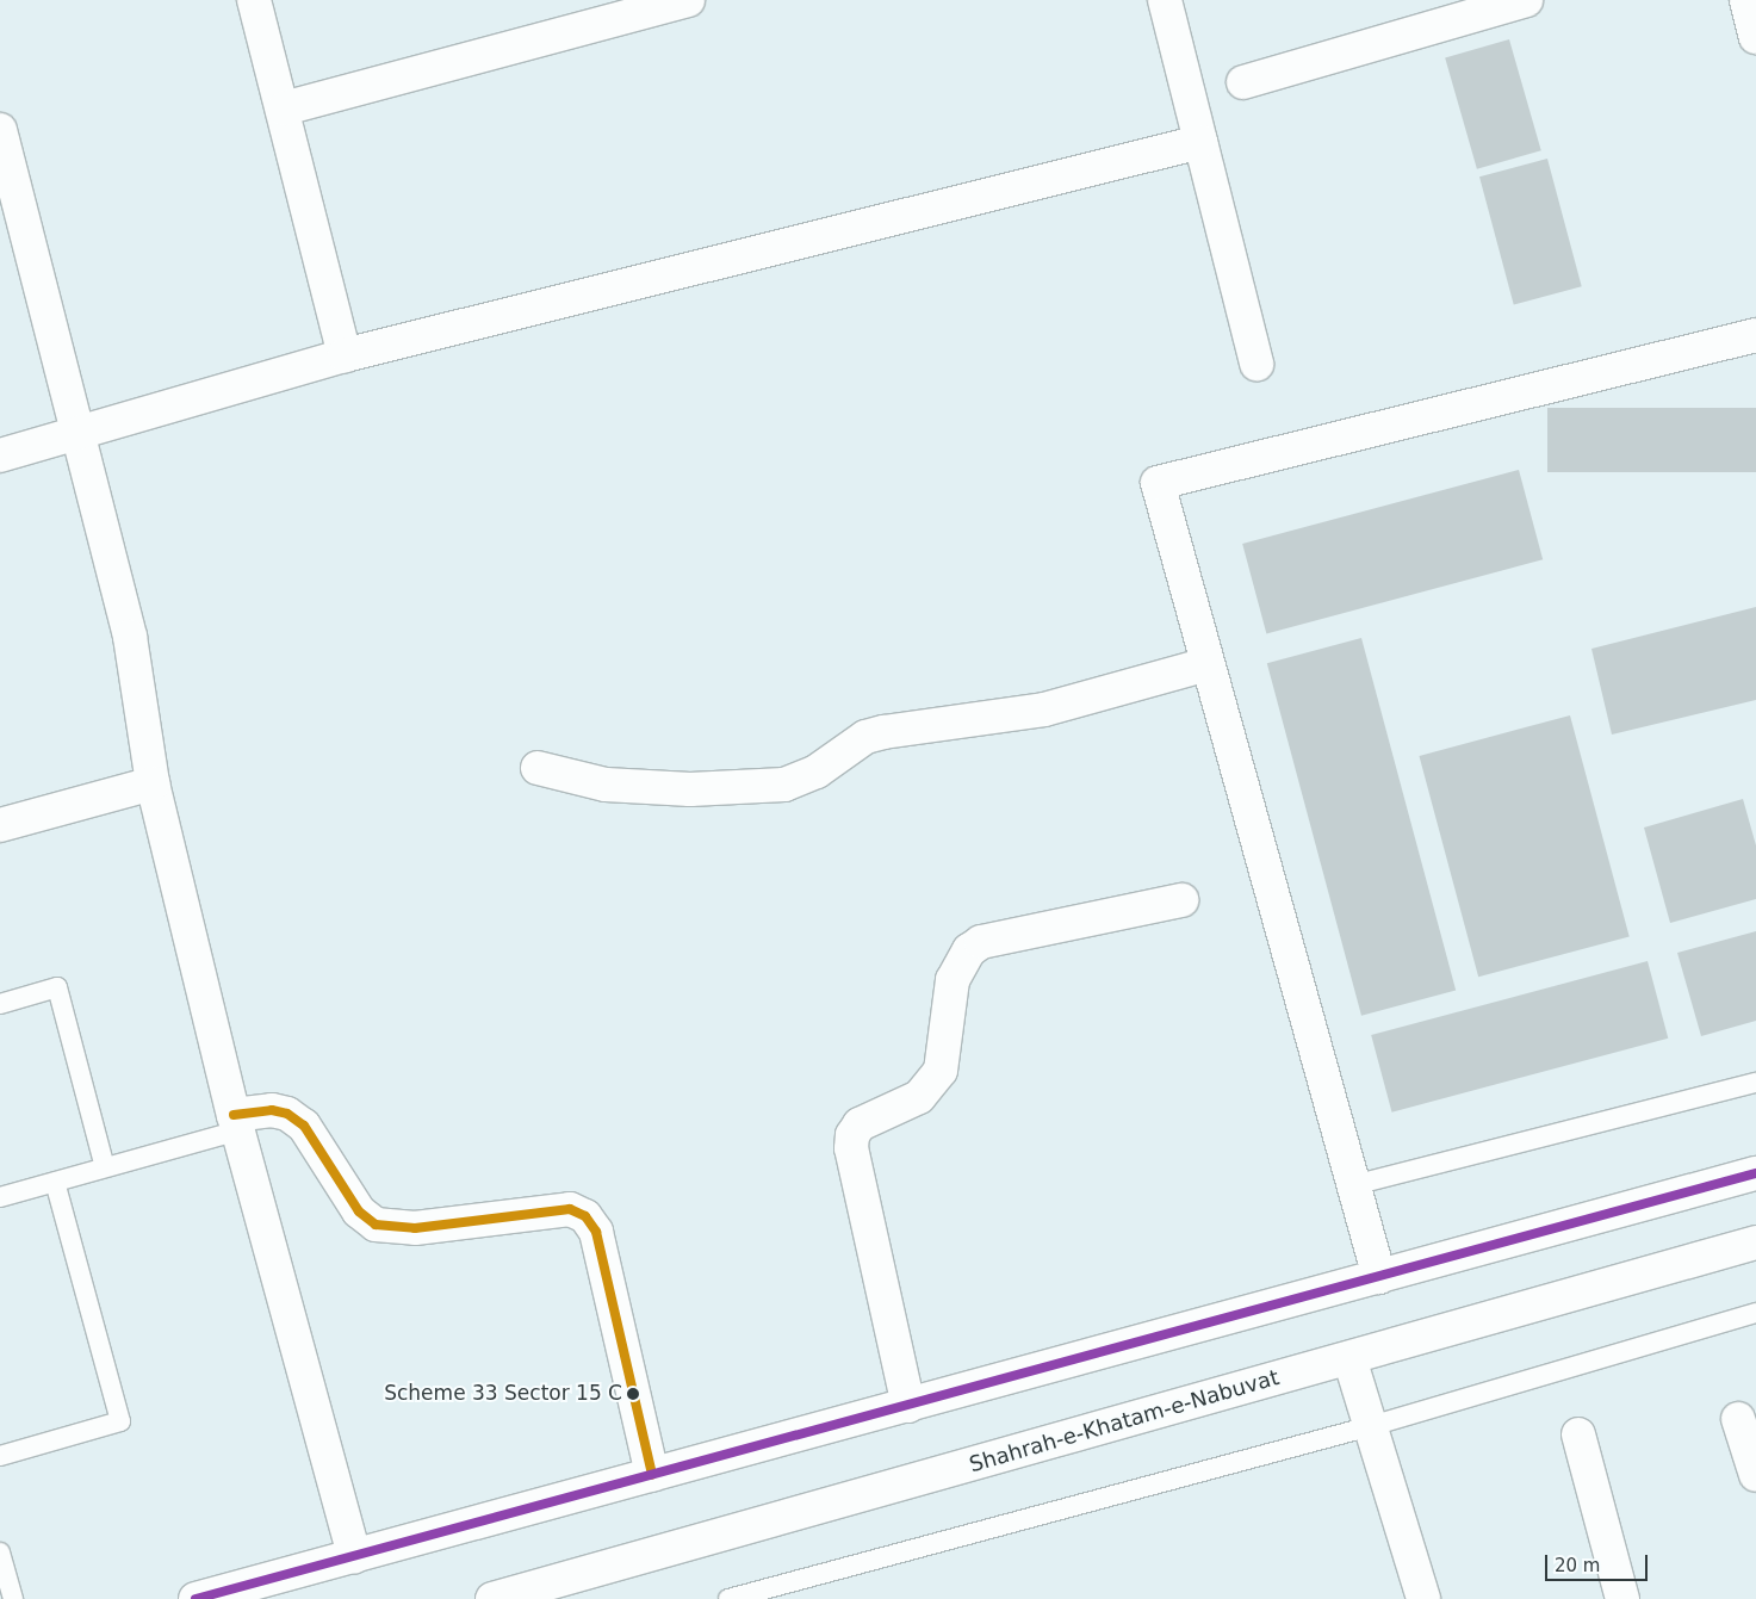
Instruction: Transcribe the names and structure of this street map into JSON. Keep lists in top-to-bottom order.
{
  "streets": {
    "street": ["Shahrah-e-Khatam-e-Nabuvat"]
  },
  "places": ["Scheme 33 Sector 15 C"],
  "lines": ["transit line 15"],
  "scale_bar": "20 m"
}
